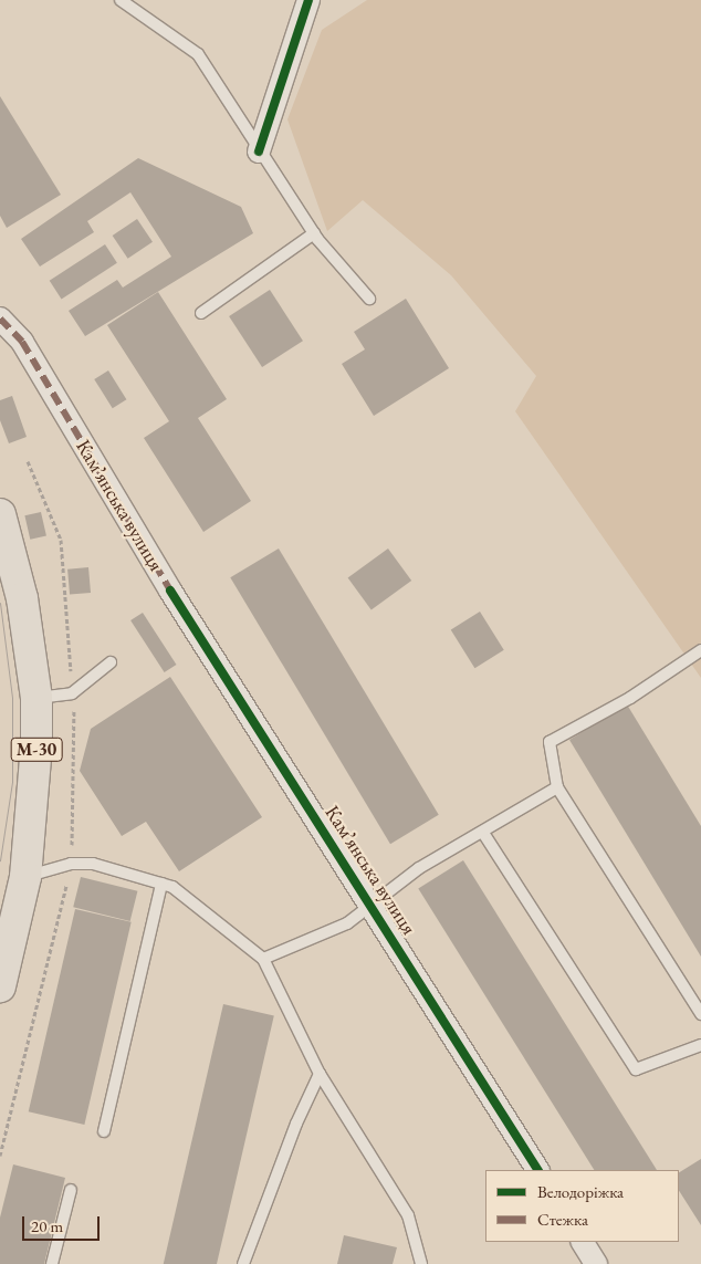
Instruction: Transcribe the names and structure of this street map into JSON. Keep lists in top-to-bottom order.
{
  "streets": {
    "highway": ["М-30"],
    "street": ["Камʼянська вулиця"]
  },
  "legend": ["Велодоріжка", "Стежка"],
  "scale_bar": "20 m"
}
